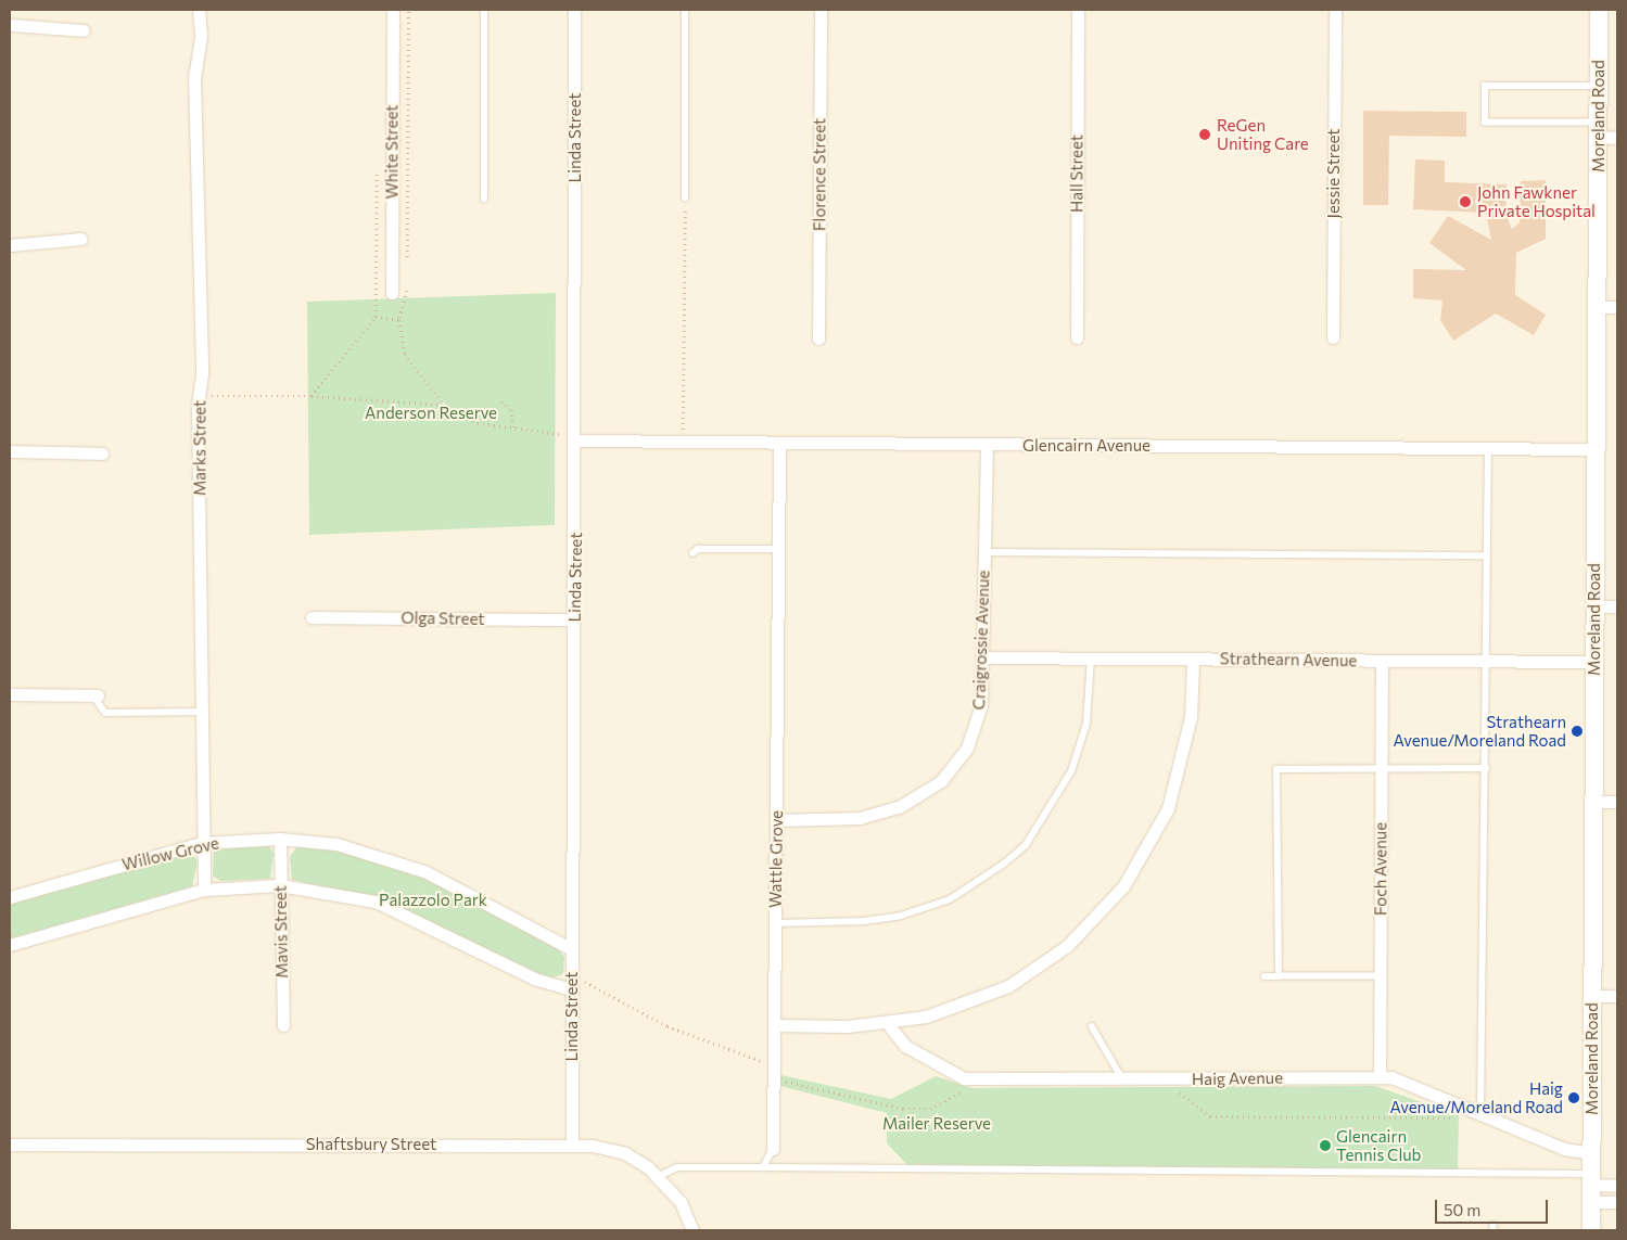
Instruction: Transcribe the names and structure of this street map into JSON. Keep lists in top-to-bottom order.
{
  "streets": {
    "main road": ["Moreland Road"],
    "street": [
      "Linda Street",
      "White Street",
      "Hall Street",
      "Jessie Street",
      "Florence Street",
      "Glencairn Avenue",
      "Marks Street",
      "Olga Street",
      "Craigrossie Avenue",
      "Strathearn Avenue",
      "Willow Grove",
      "Wattle Grove",
      "Foch Avenue",
      "Mavis Street",
      "Haig Avenue",
      "Shaftsbury Street"
    ]
  },
  "crossings": [
    ["Moreland Road", "Glencairn Avenue"],
    ["Moreland Road", "Strathearn Avenue"],
    ["Moreland Road", "Haig Avenue"],
    ["Linda Street", "Glencairn Avenue"],
    ["Linda Street", "Olga Street"],
    ["Linda Street", "Willow Grove"],
    ["Linda Street", "Shaftsbury Street"],
    ["Glencairn Avenue", "Craigrossie Avenue"],
    ["Glencairn Avenue", "Wattle Grove"],
    ["Marks Street", "Willow Grove"],
    ["Craigrossie Avenue", "Strathearn Avenue"],
    ["Craigrossie Avenue", "Wattle Grove"],
    ["Strathearn Avenue", "Foch Avenue"],
    ["Willow Grove", "Mavis Street"],
    ["Foch Avenue", "Haig Avenue"]
  ],
  "parks": ["Anderson Reserve", "Palazzolo Park", "Mailer Reserve"],
  "places": [
    "ReGen Uniting Care",
    "John Fawkner Private Hospital",
    "Strathearn Avenue/Moreland Road",
    "Haig Avenue/Moreland Road",
    "Glencairn Tennis Club"
  ],
  "scale_bar": "50 m"
}
